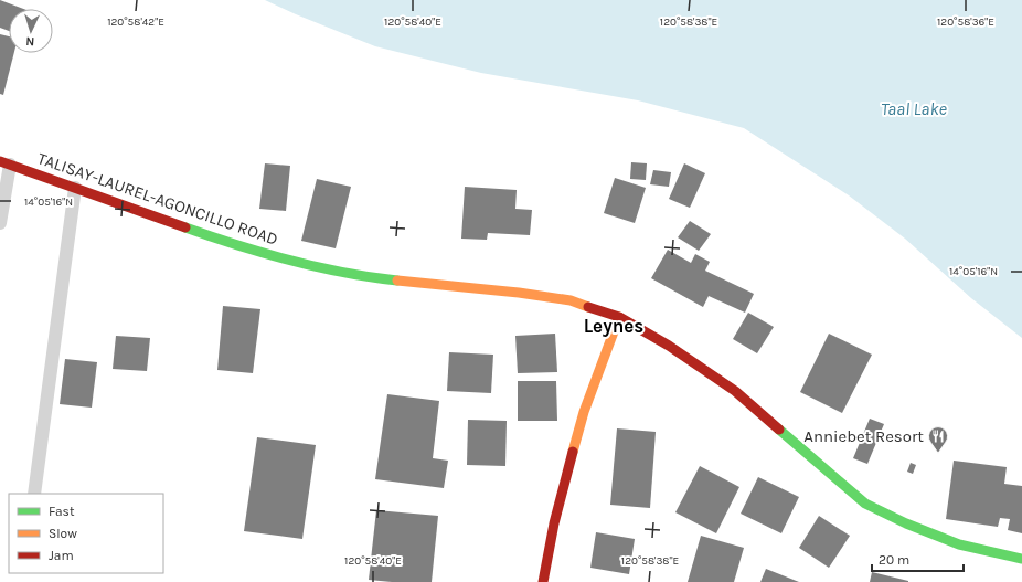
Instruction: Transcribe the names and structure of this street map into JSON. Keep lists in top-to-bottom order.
{
  "streets": {
    "main road": ["TALISAY-LAUREL-AGONCILLO ROAD"]
  },
  "districts": ["Leynes"],
  "water": ["Taal Lake"],
  "places": {
    "restaurant": ["Anniebet Resort"]
  },
  "legend": ["Fast", "Slow", "Jam"],
  "scale_bar": "20 m",
  "north": "bottom",
  "coordinates": [
    "120°58'42\"E",
    "120°58'40\"E",
    "120°58'38\"E",
    "120°58'36\"E",
    "14°05'16\"N"
  ]
}
